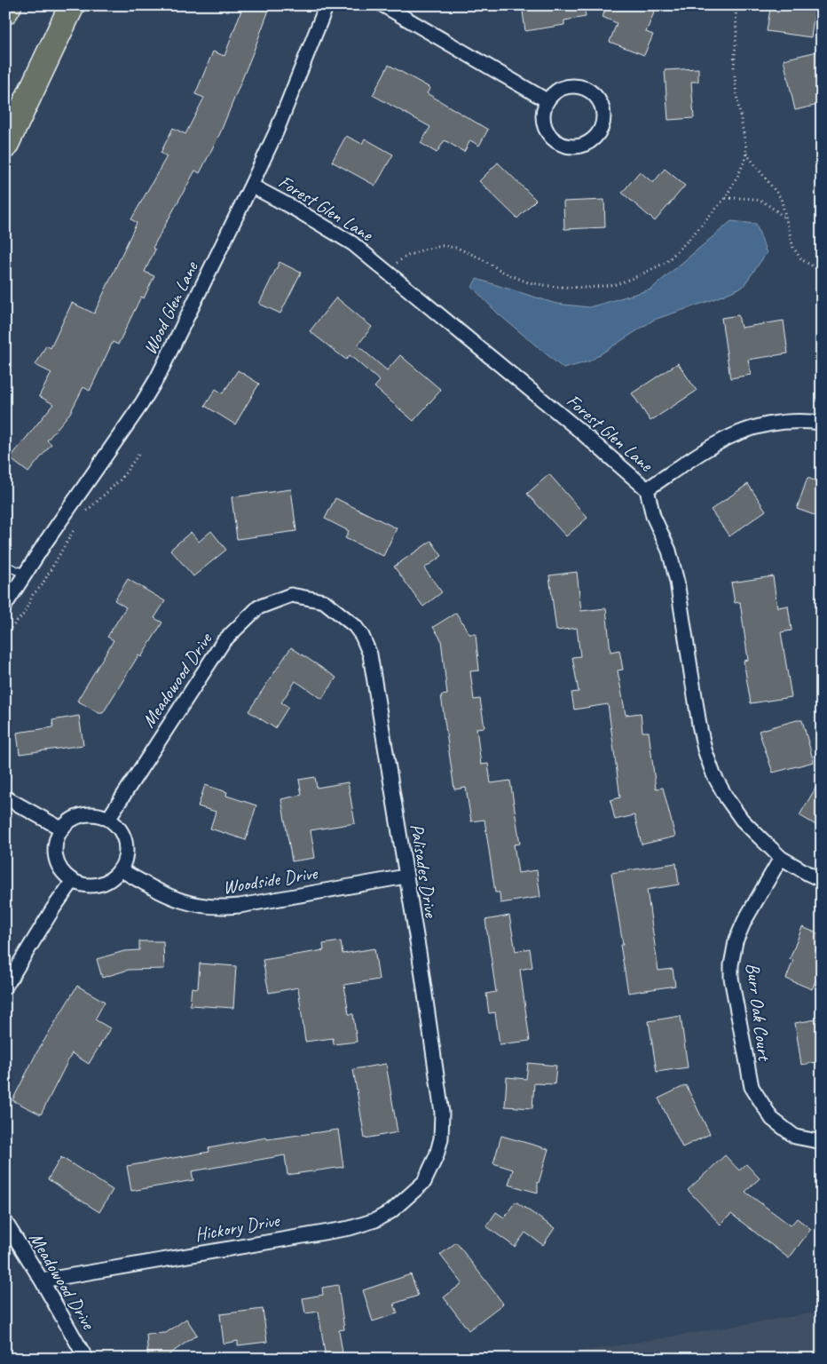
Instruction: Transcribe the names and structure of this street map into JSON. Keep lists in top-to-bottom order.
{
  "streets": {
    "street": [
      "Forest Glen Lane",
      "Wood Glen Lane",
      "Meadowood Drive",
      "Palisades Drive",
      "Woodside Drive",
      "Burr Oak Court",
      "Hickory Drive"
    ]
  },
  "crossings": [
    ["Forest Glen Lane", "Wood Glen Lane"],
    ["Forest Glen Lane", "Burr Oak Court"],
    ["Meadowood Drive", "Palisades Drive"],
    ["Meadowood Drive", "Woodside Drive"],
    ["Meadowood Drive", "Hickory Drive"],
    ["Palisades Drive", "Woodside Drive"],
    ["Palisades Drive", "Hickory Drive"]
  ]
}
